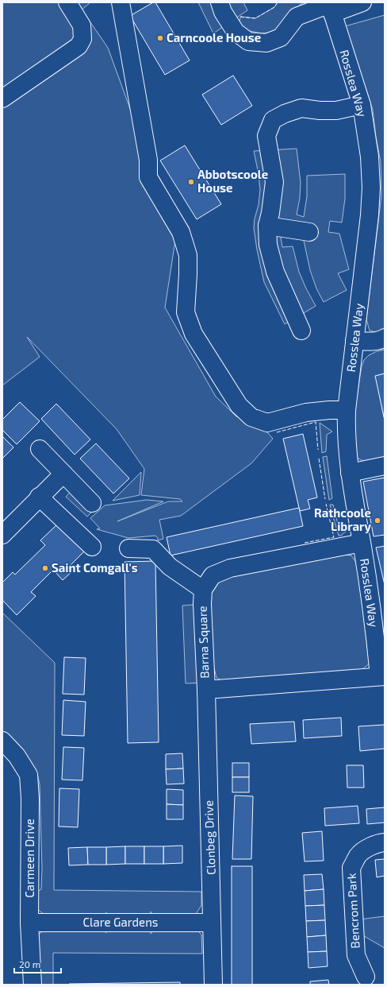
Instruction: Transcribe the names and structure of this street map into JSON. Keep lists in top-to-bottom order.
{
  "streets": {
    "street": [
      "Rosslea Way",
      "Barna Square",
      "Clonbeg Drive",
      "Carmeen Drive",
      "Bencrom Park",
      "Clare Gardens"
    ]
  },
  "crossings": [
    ["Rosslea Way", "Barna Square"],
    ["Barna Square", "Clonbeg Drive"],
    ["Clonbeg Drive", "Clare Gardens"],
    ["Carmeen Drive", "Clare Gardens"]
  ],
  "places": [
    "Carncoole House",
    "Abbotscoole House",
    "Rathcoole Library",
    "Saint Comgall's"
  ],
  "scale_bar": "20 m"
}
